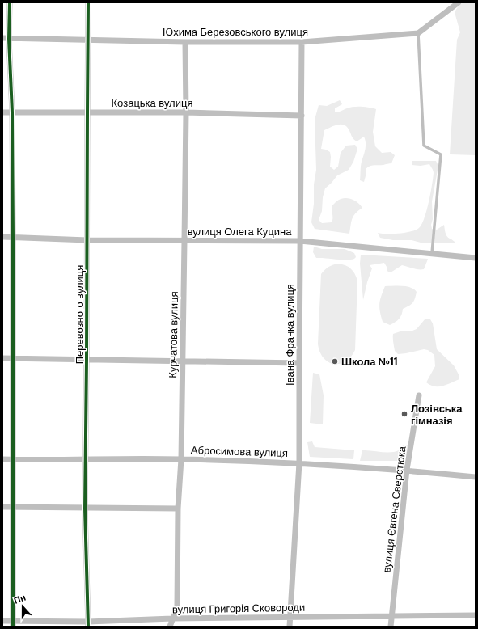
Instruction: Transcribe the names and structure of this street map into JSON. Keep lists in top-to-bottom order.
{
  "streets": {
    "street": [
      "Юхима Березовського вулиця",
      "Козацька вулиця",
      "вулиця Олега Куцина",
      "Перевозного вулиця",
      "Курчатова вулиця",
      "Івана Франка вулиця",
      "Абросимова вулиця",
      "вулиця Євгена Сверстюка",
      "вулиця Григорія Сковороди"
    ]
  },
  "crossings": [
    ["Юхима Березовського вулиця", "Перевозного вулиця"],
    ["Юхима Березовського вулиця", "Курчатова вулиця"],
    ["Юхима Березовського вулиця", "Івана Франка вулиця"],
    ["Козацька вулиця", "Перевозного вулиця"],
    ["Козацька вулиця", "Курчатова вулиця"],
    ["Козацька вулиця", "Івана Франка вулиця"],
    ["вулиця Олега Куцина", "Перевозного вулиця"],
    ["вулиця Олега Куцина", "Курчатова вулиця"],
    ["вулиця Олега Куцина", "Івана Франка вулиця"],
    ["Перевозного вулиця", "Абросимова вулиця"],
    ["Перевозного вулиця", "вулиця Григорія Сковороди"],
    ["Курчатова вулиця", "Абросимова вулиця"],
    ["Курчатова вулиця", "вулиця Григорія Сковороди"],
    ["Івана Франка вулиця", "Абросимова вулиця"],
    ["Івана Франка вулиця", "вулиця Григорія Сковороди"],
    ["Абросимова вулиця", "вулиця Євгена Сверстюка"],
    ["вулиця Євгена Сверстюка", "вулиця Григорія Сковороди"]
  ],
  "places": ["Школа №11", "Лозівська гімназія"],
  "north": "top"
}
